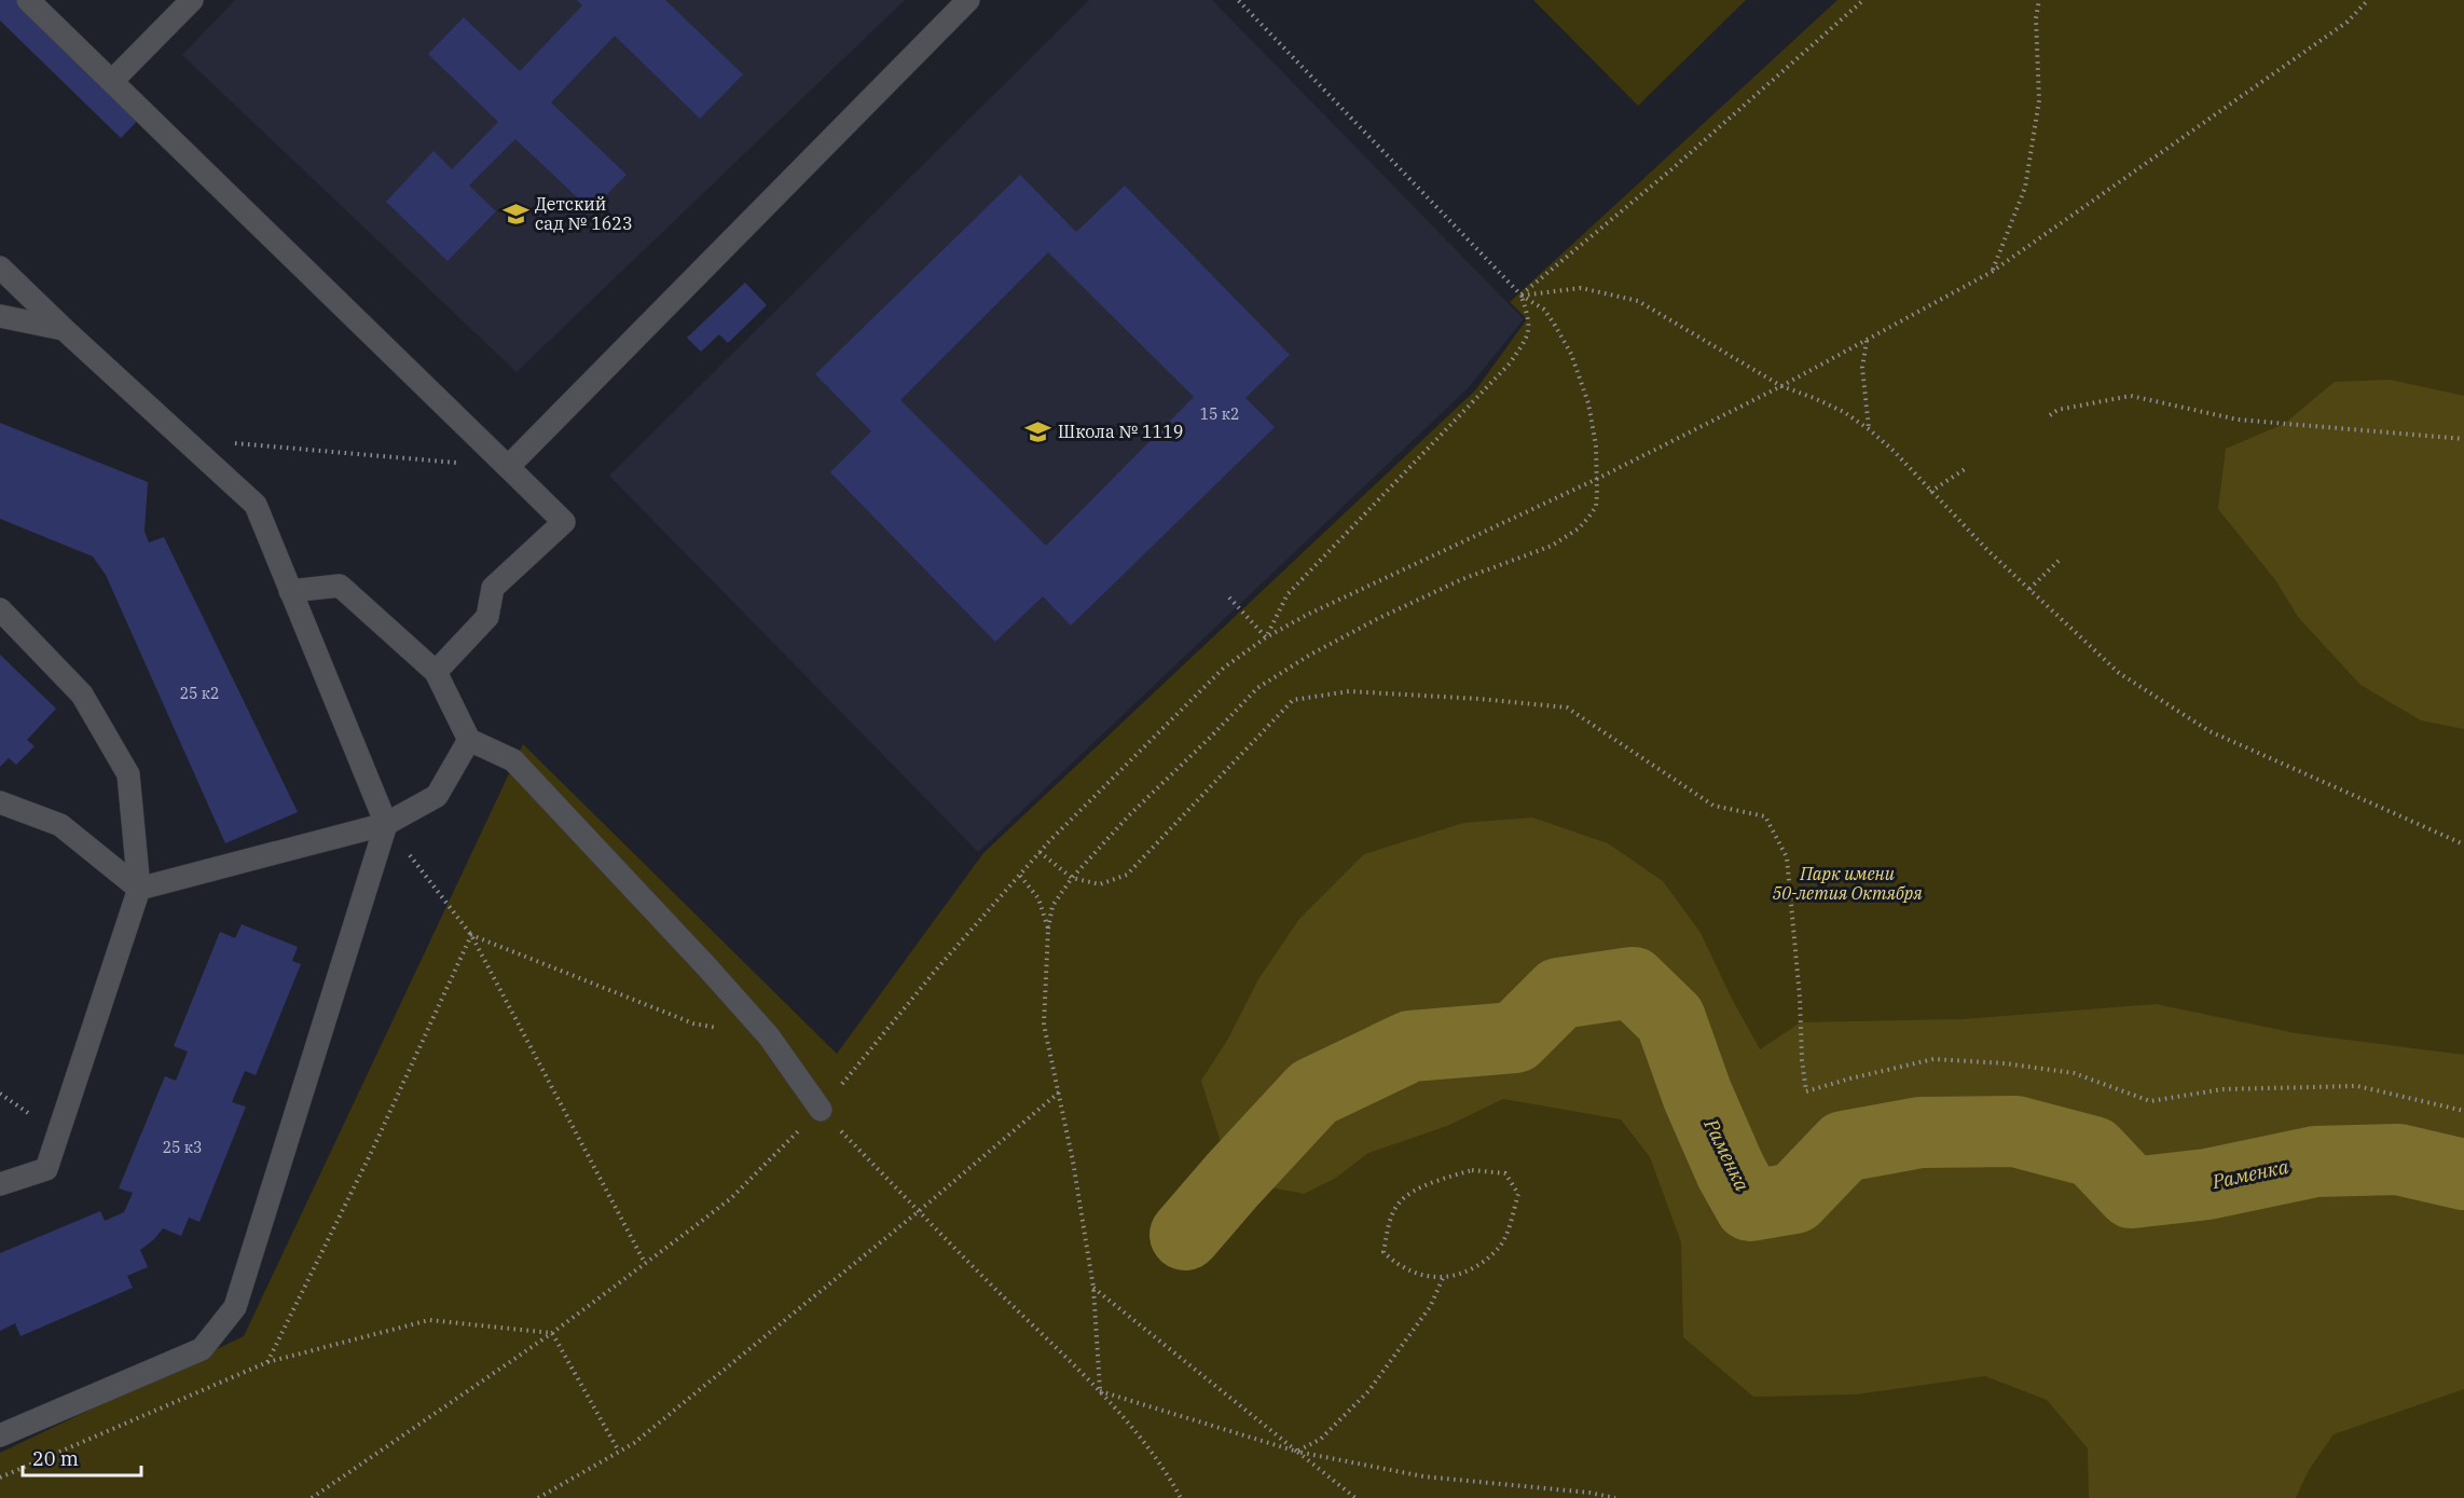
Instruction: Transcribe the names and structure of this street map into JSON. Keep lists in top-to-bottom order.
{
  "water": ["Раменка"],
  "parks": ["Парк имени 50-летия Октября"],
  "places": {
    "school or university": ["Детский сад № 1623", "Школа № 1119"]
  },
  "house_numbers": ["15 к2", "25 к2", "25 к3"],
  "scale_bar": "20 m"
}
